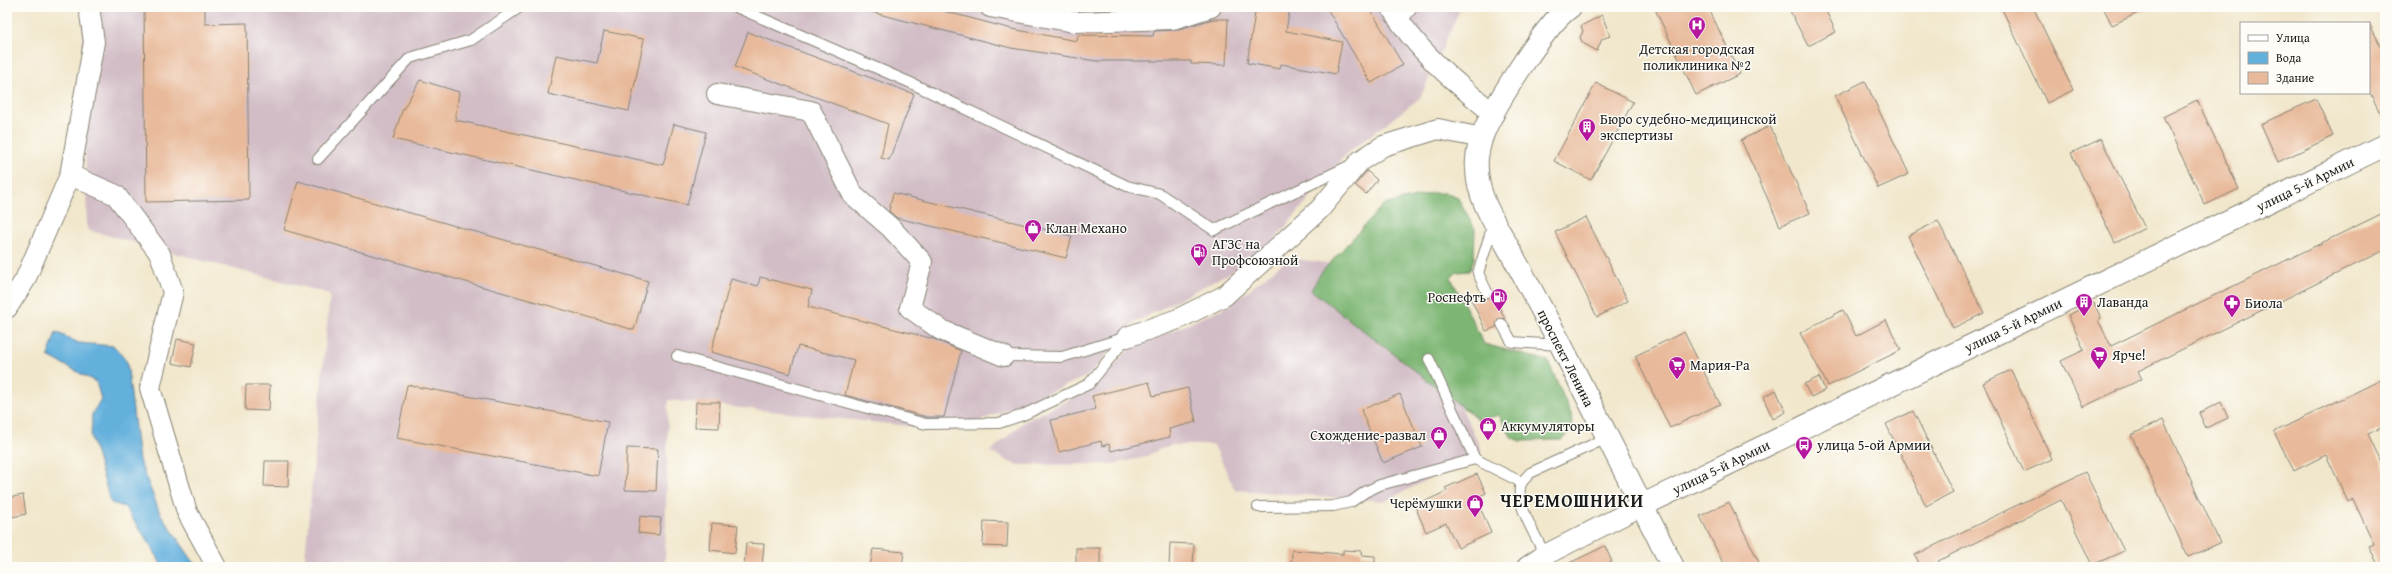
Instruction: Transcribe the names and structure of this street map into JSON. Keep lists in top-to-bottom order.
{
  "streets": {
    "main road": ["улица 5-й Армии", "проспект Ленина"]
  },
  "crossings": [
    ["улица 5-й Армии", "проспект Ленина"]
  ],
  "districts": ["ЧЕРЕМОШНИКИ"],
  "places": {
    "hospital": ["Детская городская поликлиника №2"],
    "building": ["Бюро судебно-медицинской экспертизы", "Лаванда"],
    "shop": [
      "Клан Механо",
      "Аккумуляторы",
      "Схождение-развал",
      "Черёмушки"
    ],
    "fuel station": ["АГЗС на Профсоюзной", "Роснефть"],
    "pharmacy": ["Биола"],
    "supermarket": ["Ярче!", "Мария-Ра"],
    "bus stop": ["улица 5-ой Армии"]
  },
  "legend": ["Улица", "Вода", "Здание"]
}
